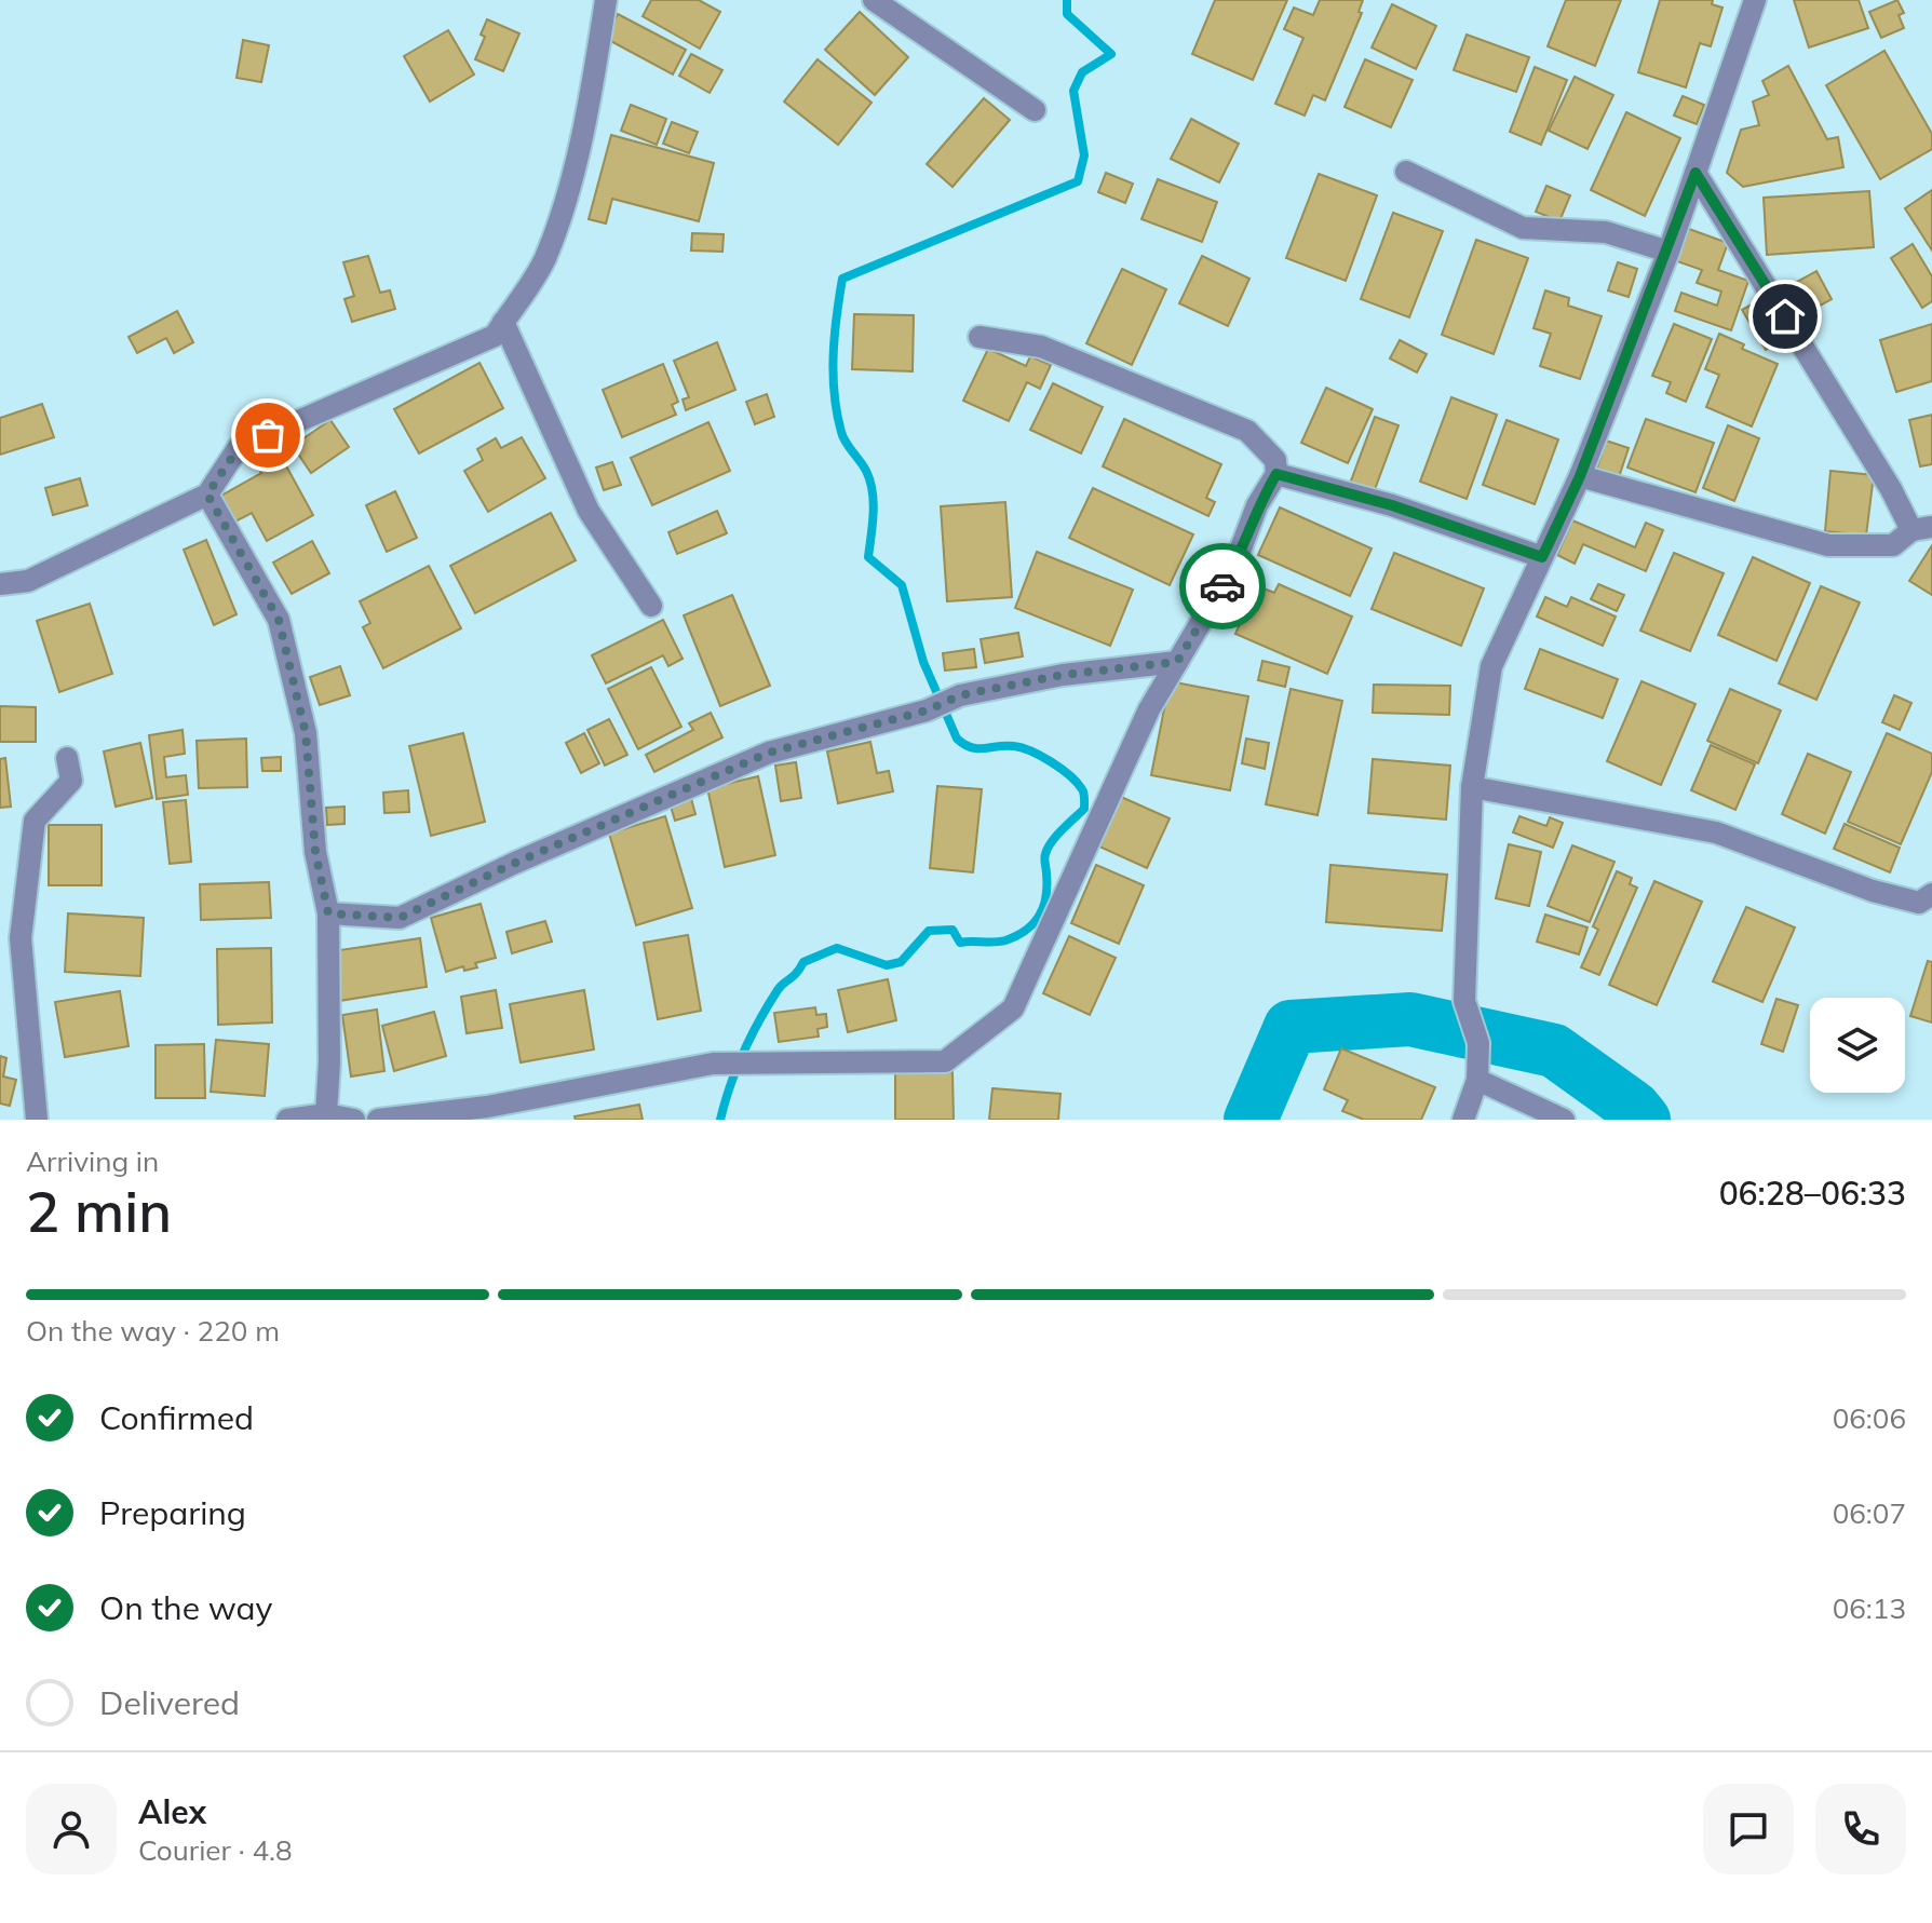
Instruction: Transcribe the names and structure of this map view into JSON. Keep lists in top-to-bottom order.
{
  "page": {
    "heading": ["2 min", "Arriving in", "06:28–06:33"],
    "panel": ["Alex", "Courier · 4.8"],
    "bar": "On the way · 220 m",
    "list": [
      ["Confirmed", "06:06"],
      ["Preparing", "06:07"],
      ["On the way", "06:13"],
      "Delivered"
    ]
  }
}
